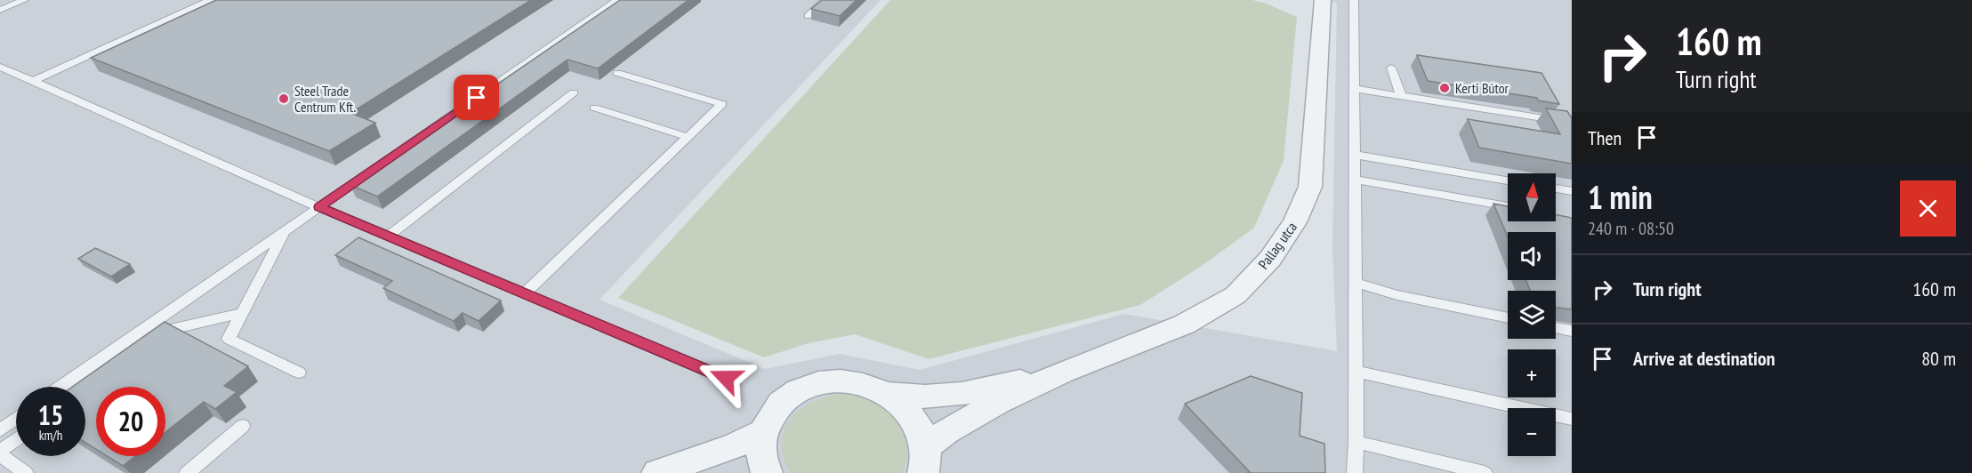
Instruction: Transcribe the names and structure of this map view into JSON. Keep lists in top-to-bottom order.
{
  "streets": {
    "street": ["Pallag utca"]
  },
  "places": ["Kerti Bútor", "Steel Trade Centrum Kft."],
  "north": "top",
  "page": {
    "turn": ["160 m", "Turn right"],
    "then": "Then",
    "heading": ["1 min", "240 m · 08:50"],
    "map_buttons": ["+", "−"],
    "list": [
      {
        "name": "Turn right",
        "value": "160 m"
      },
      {
        "name": "Arrive at destination",
        "value": "80 m"
      }
    ],
    "speed": "15 km/h",
    "limit": "20"
  }
}
